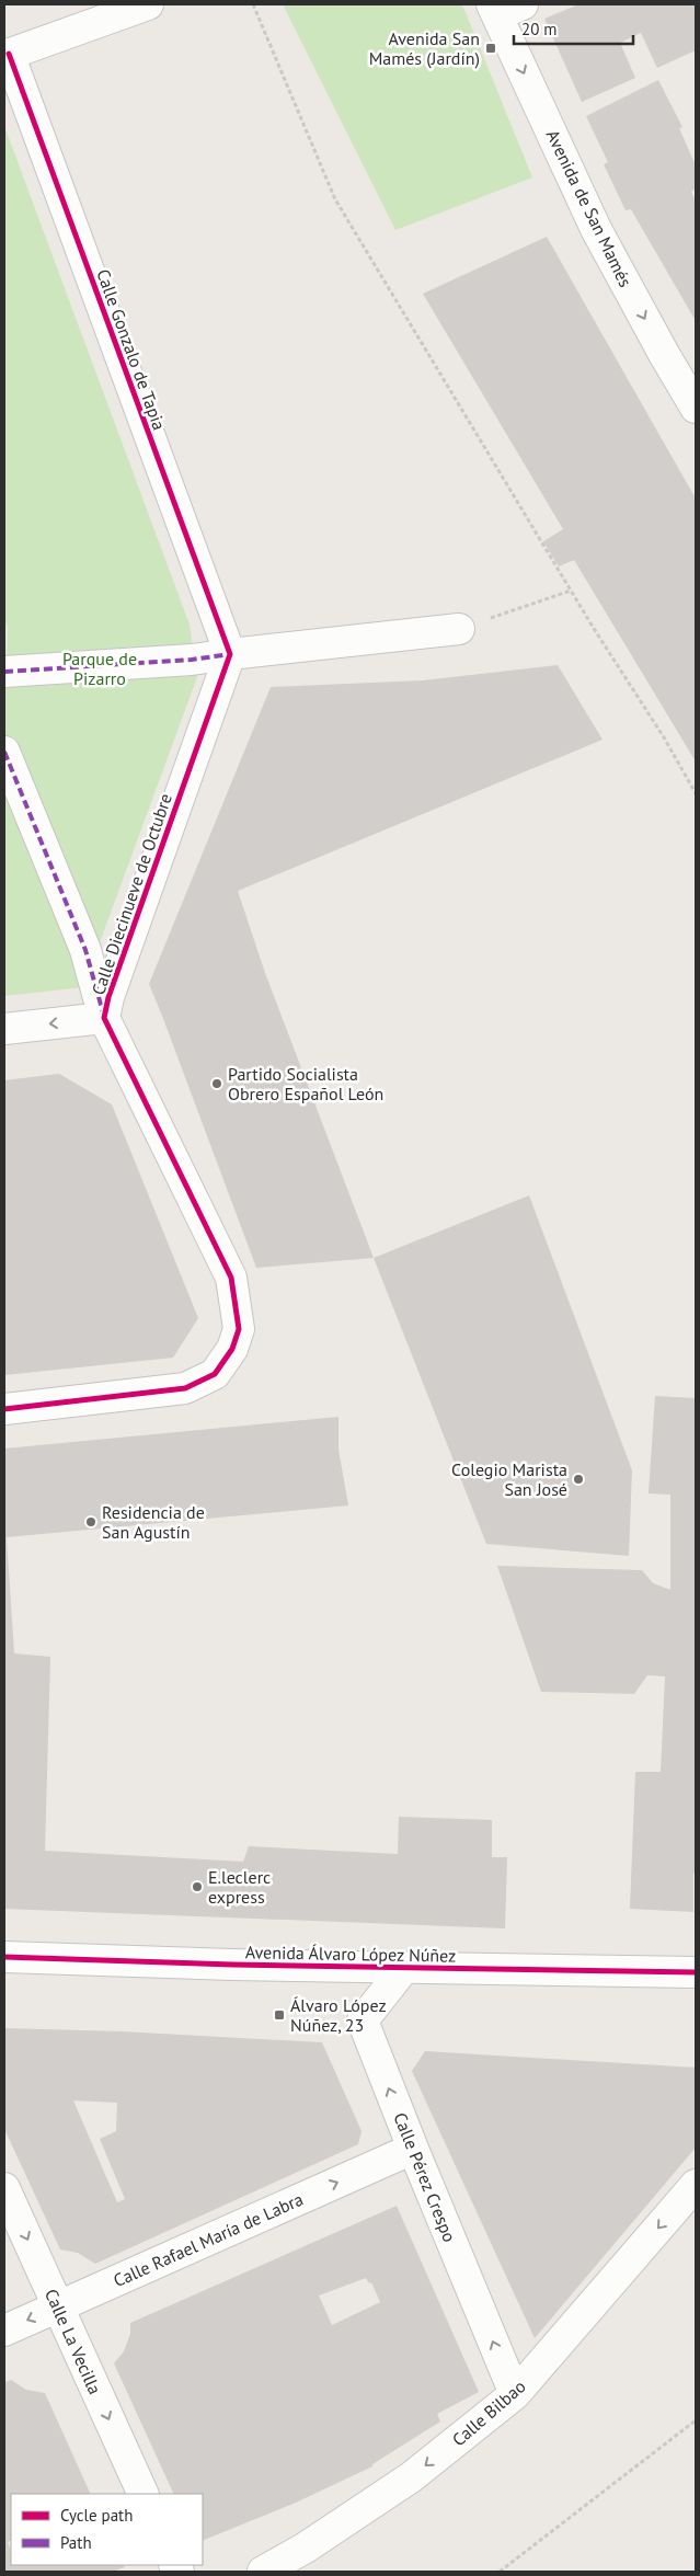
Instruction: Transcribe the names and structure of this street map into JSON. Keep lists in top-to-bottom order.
{
  "streets": {
    "street": [
      "Avenida de San Mamés",
      "Calle Gonzalo de Tapia",
      "Calle Diecinueve de Octubre",
      "Avenida Álvaro López Núñez",
      "Calle Pérez Crespo",
      "Calle Rafael María de Labra",
      "Calle La Vecilla",
      "Calle Bilbao"
    ]
  },
  "crossings": [
    ["Calle Gonzalo de Tapia", "Calle Diecinueve de Octubre"],
    ["Avenida Álvaro López Núñez", "Calle Pérez Crespo"],
    ["Calle Pérez Crespo", "Calle Rafael María de Labra"],
    ["Calle Pérez Crespo", "Calle Bilbao"],
    ["Calle Rafael María de Labra", "Calle La Vecilla"]
  ],
  "one_way": [
    "Avenida de San Mamés",
    "Calle Pérez Crespo",
    "Calle La Vecilla",
    "Calle Bilbao"
  ],
  "parks": ["Parque de Pizarro"],
  "places": {
    "transit": ["Avenida San Mamés (Jardín)", "Álvaro López Núñez, 23"],
    "other": [
      "Partido Socialista Obrero Español León",
      "Colegio Marista San José",
      "Residencia de San Agustín",
      "E.leclerc express"
    ]
  },
  "legend": ["Cycle path", "Path"],
  "scale_bar": "20 m"
}
